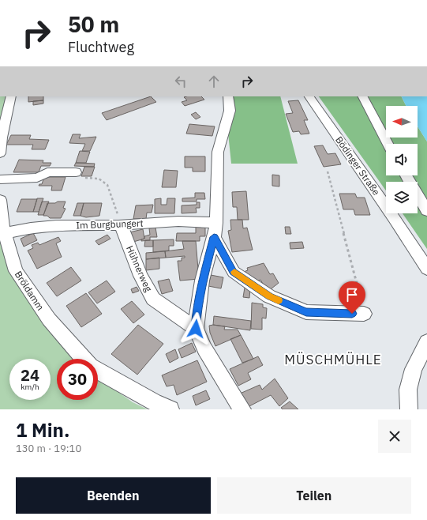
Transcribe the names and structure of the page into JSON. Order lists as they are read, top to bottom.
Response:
{
  "streets": {
    "street": [
      "Bödinger Straße",
      "Im Burgbungert",
      "Hühnerweg",
      "Bröldamm"
    ]
  },
  "crossings": [
    ["Im Burgbungert", "Hühnerweg"],
    ["Im Burgbungert", "Bröldamm"]
  ],
  "districts": ["MÜSCHMÜHLE"],
  "north": "left",
  "page": {
    "turn": ["50 m", "Fluchtweg"],
    "speed": "24 km/h",
    "limit": "30",
    "heading": ["1 Min.", "130 m · 19:10"],
    "buttons": ["Beenden", "Teilen"]
  }
}
